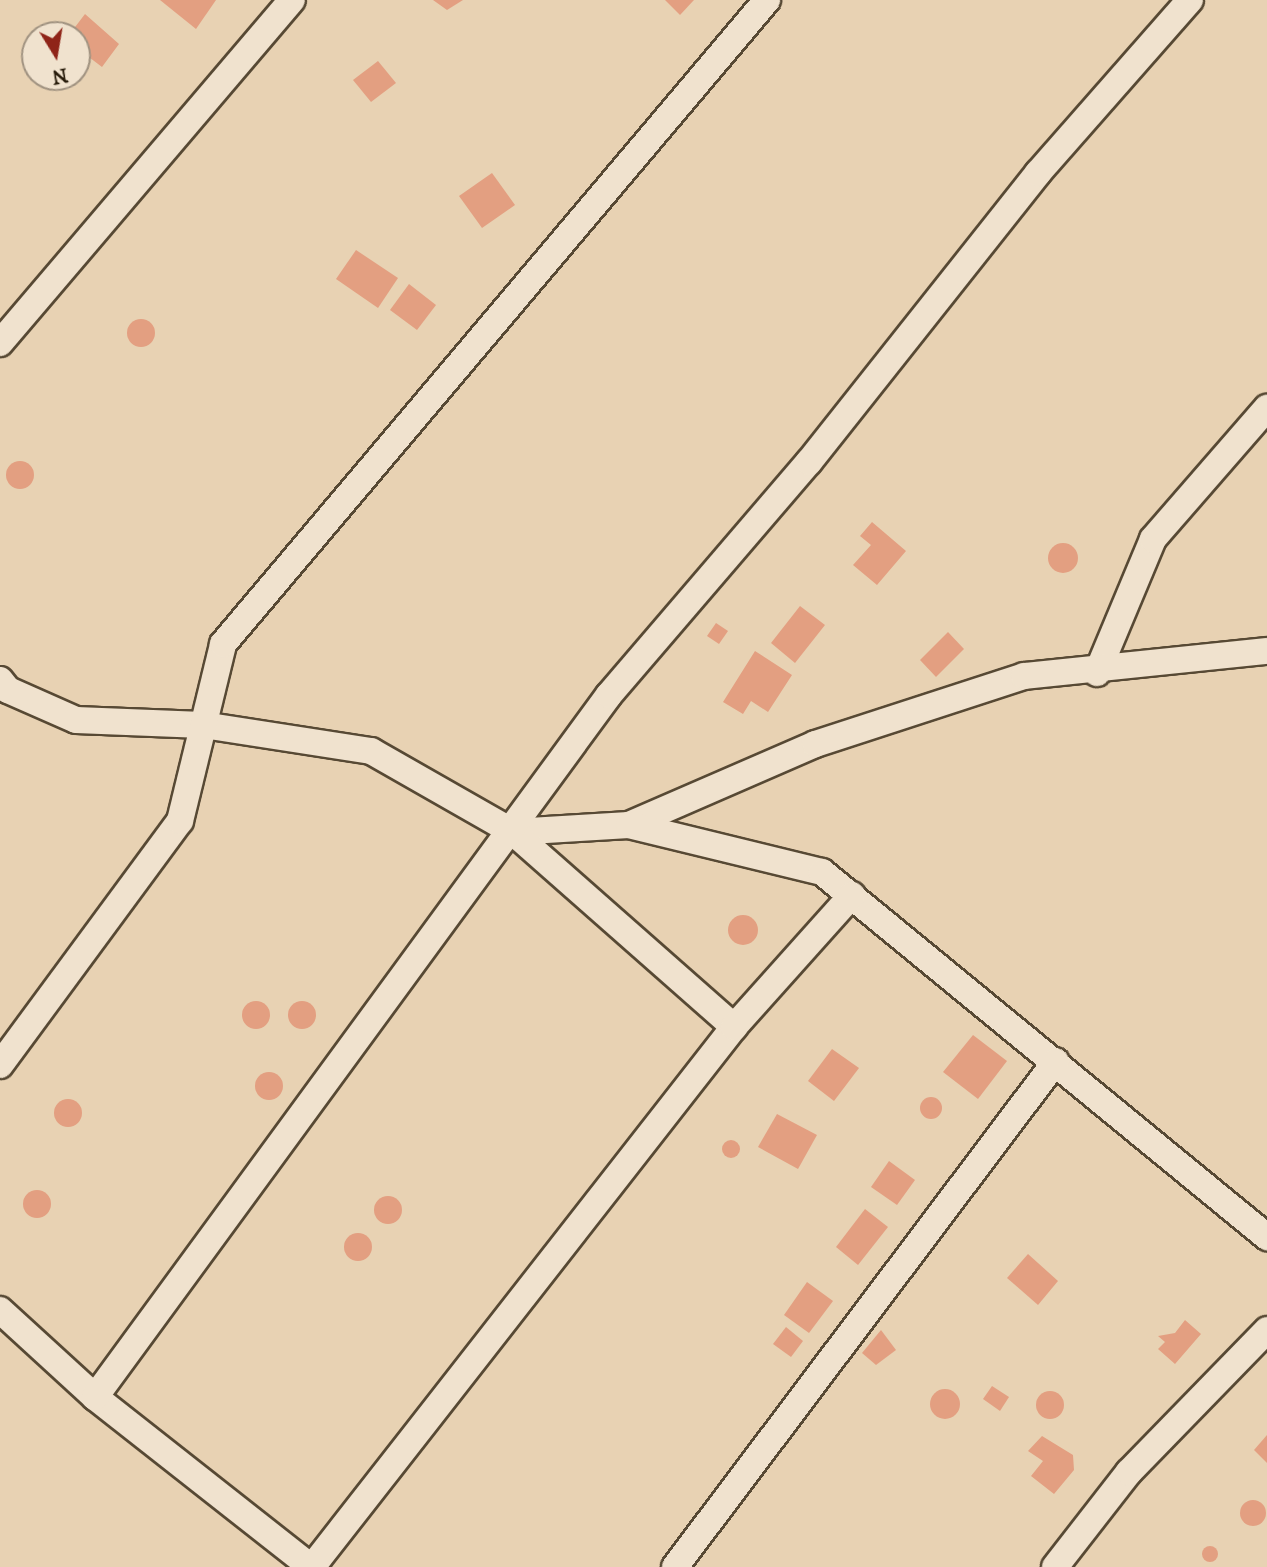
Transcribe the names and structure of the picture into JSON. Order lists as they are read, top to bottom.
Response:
{
  "north": "bottom"
}
